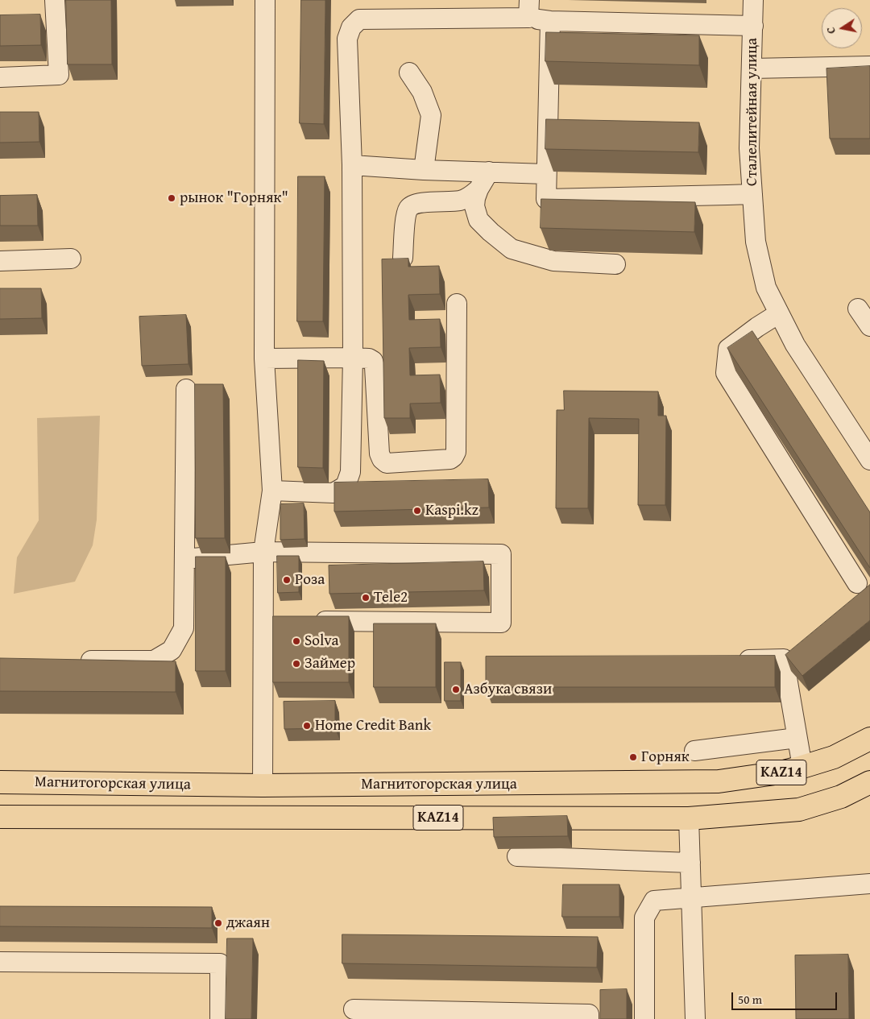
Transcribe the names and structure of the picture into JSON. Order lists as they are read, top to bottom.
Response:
{
  "streets": {
    "main road": ["KAZ14", "Магнитогорская улица"],
    "street": ["Сталелитейная улица"]
  },
  "places": [
    "рынок \"Горняк\"",
    "Kaspi.kz",
    "Роза",
    "Tele2",
    "Solva",
    "Займер",
    "Азбука связи",
    "Home Credit Bank",
    "Горняк",
    "джаян"
  ],
  "scale_bar": "50 m",
  "north": "left"
}
